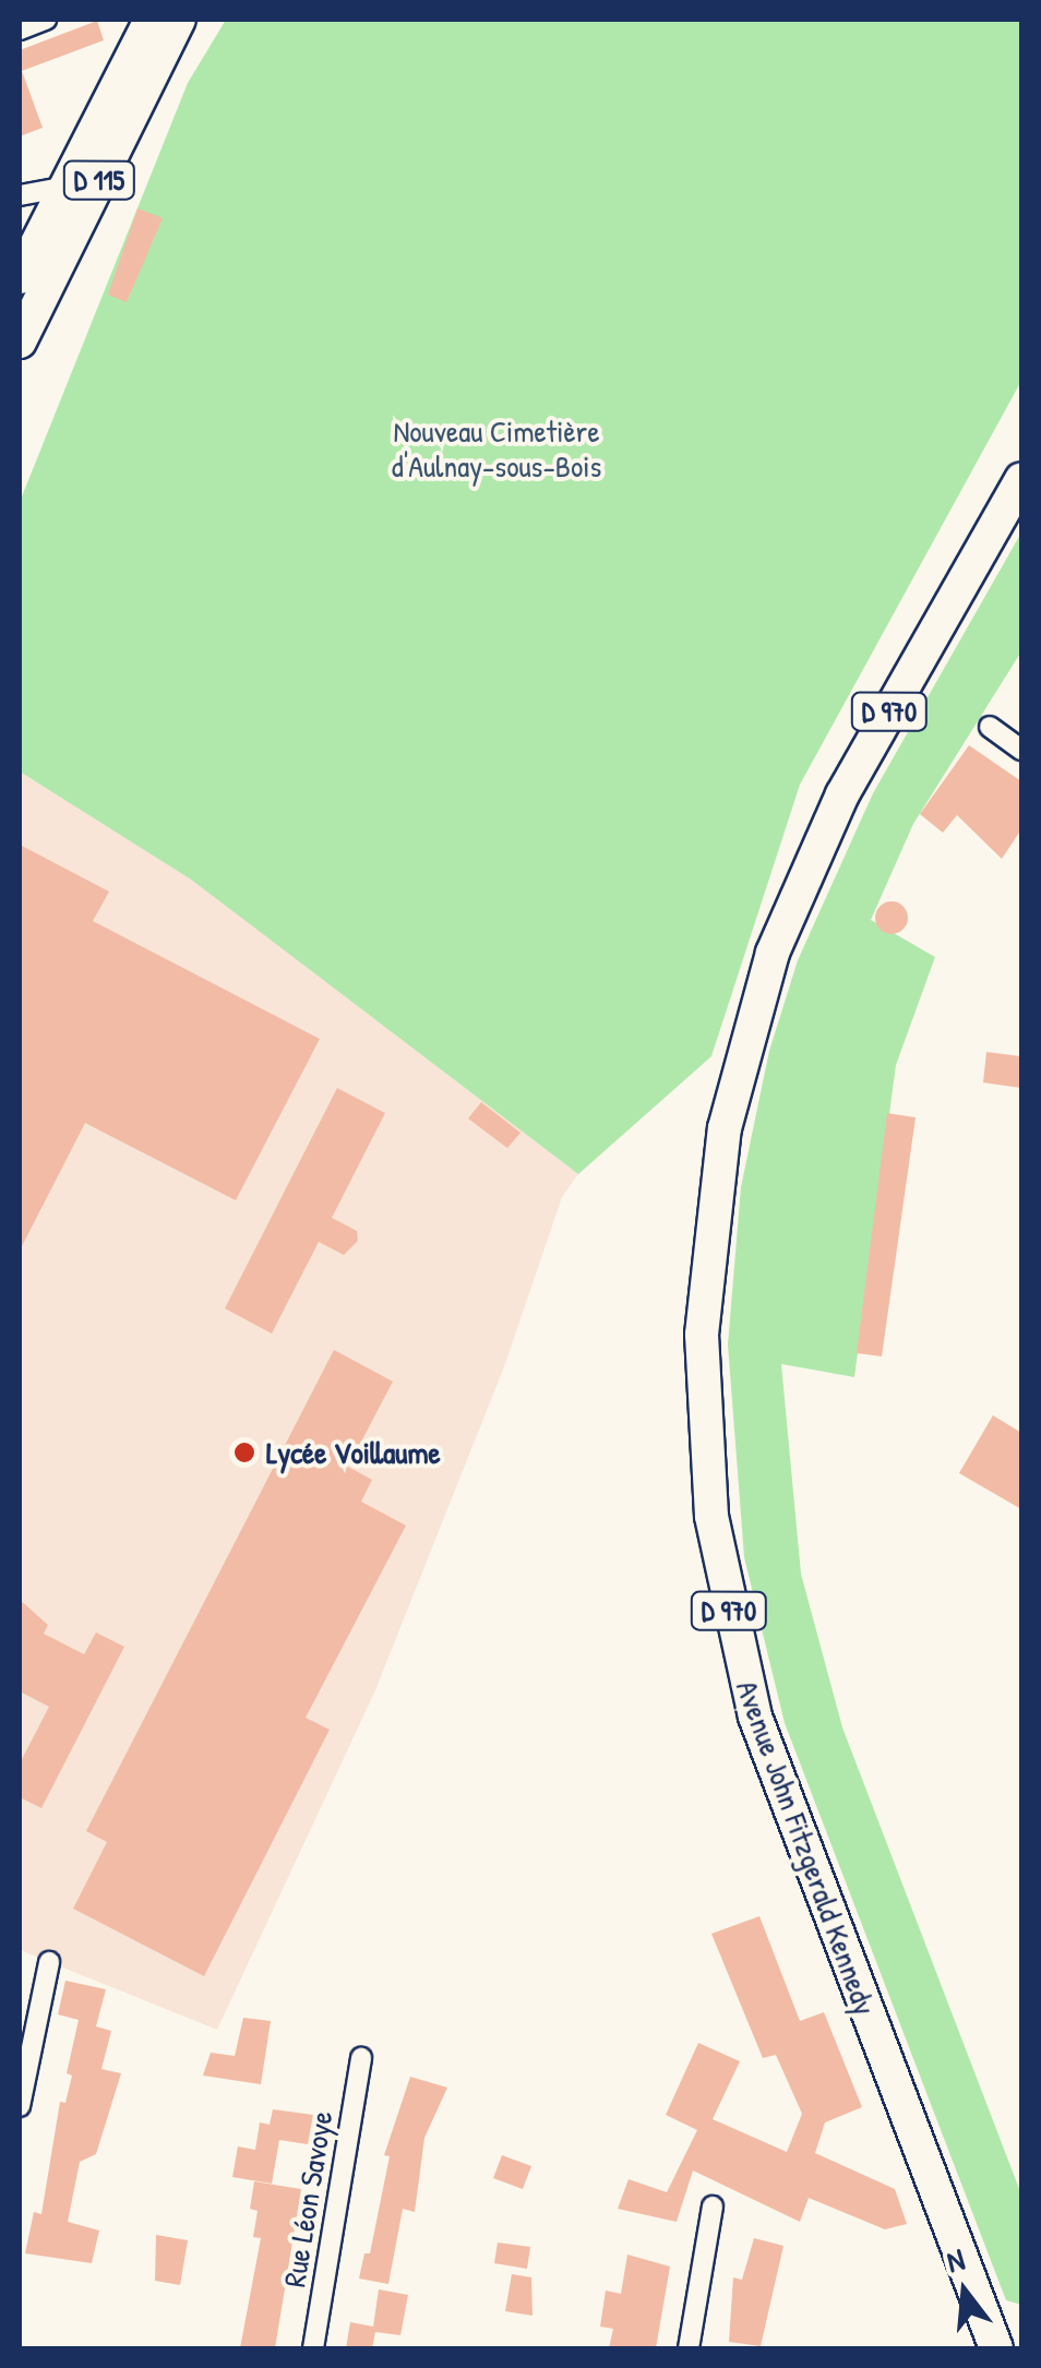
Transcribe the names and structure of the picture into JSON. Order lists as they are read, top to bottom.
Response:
{
  "streets": {
    "main road": ["D 115", "D 970", "Avenue John Fitzgerald Kennedy"],
    "street": ["Rue Léon Savoye"]
  },
  "parks": ["Nouveau Cimetière d'Aulnay-sous-Bois"],
  "places": ["Lycée Voillaume"],
  "north": "top"
}
